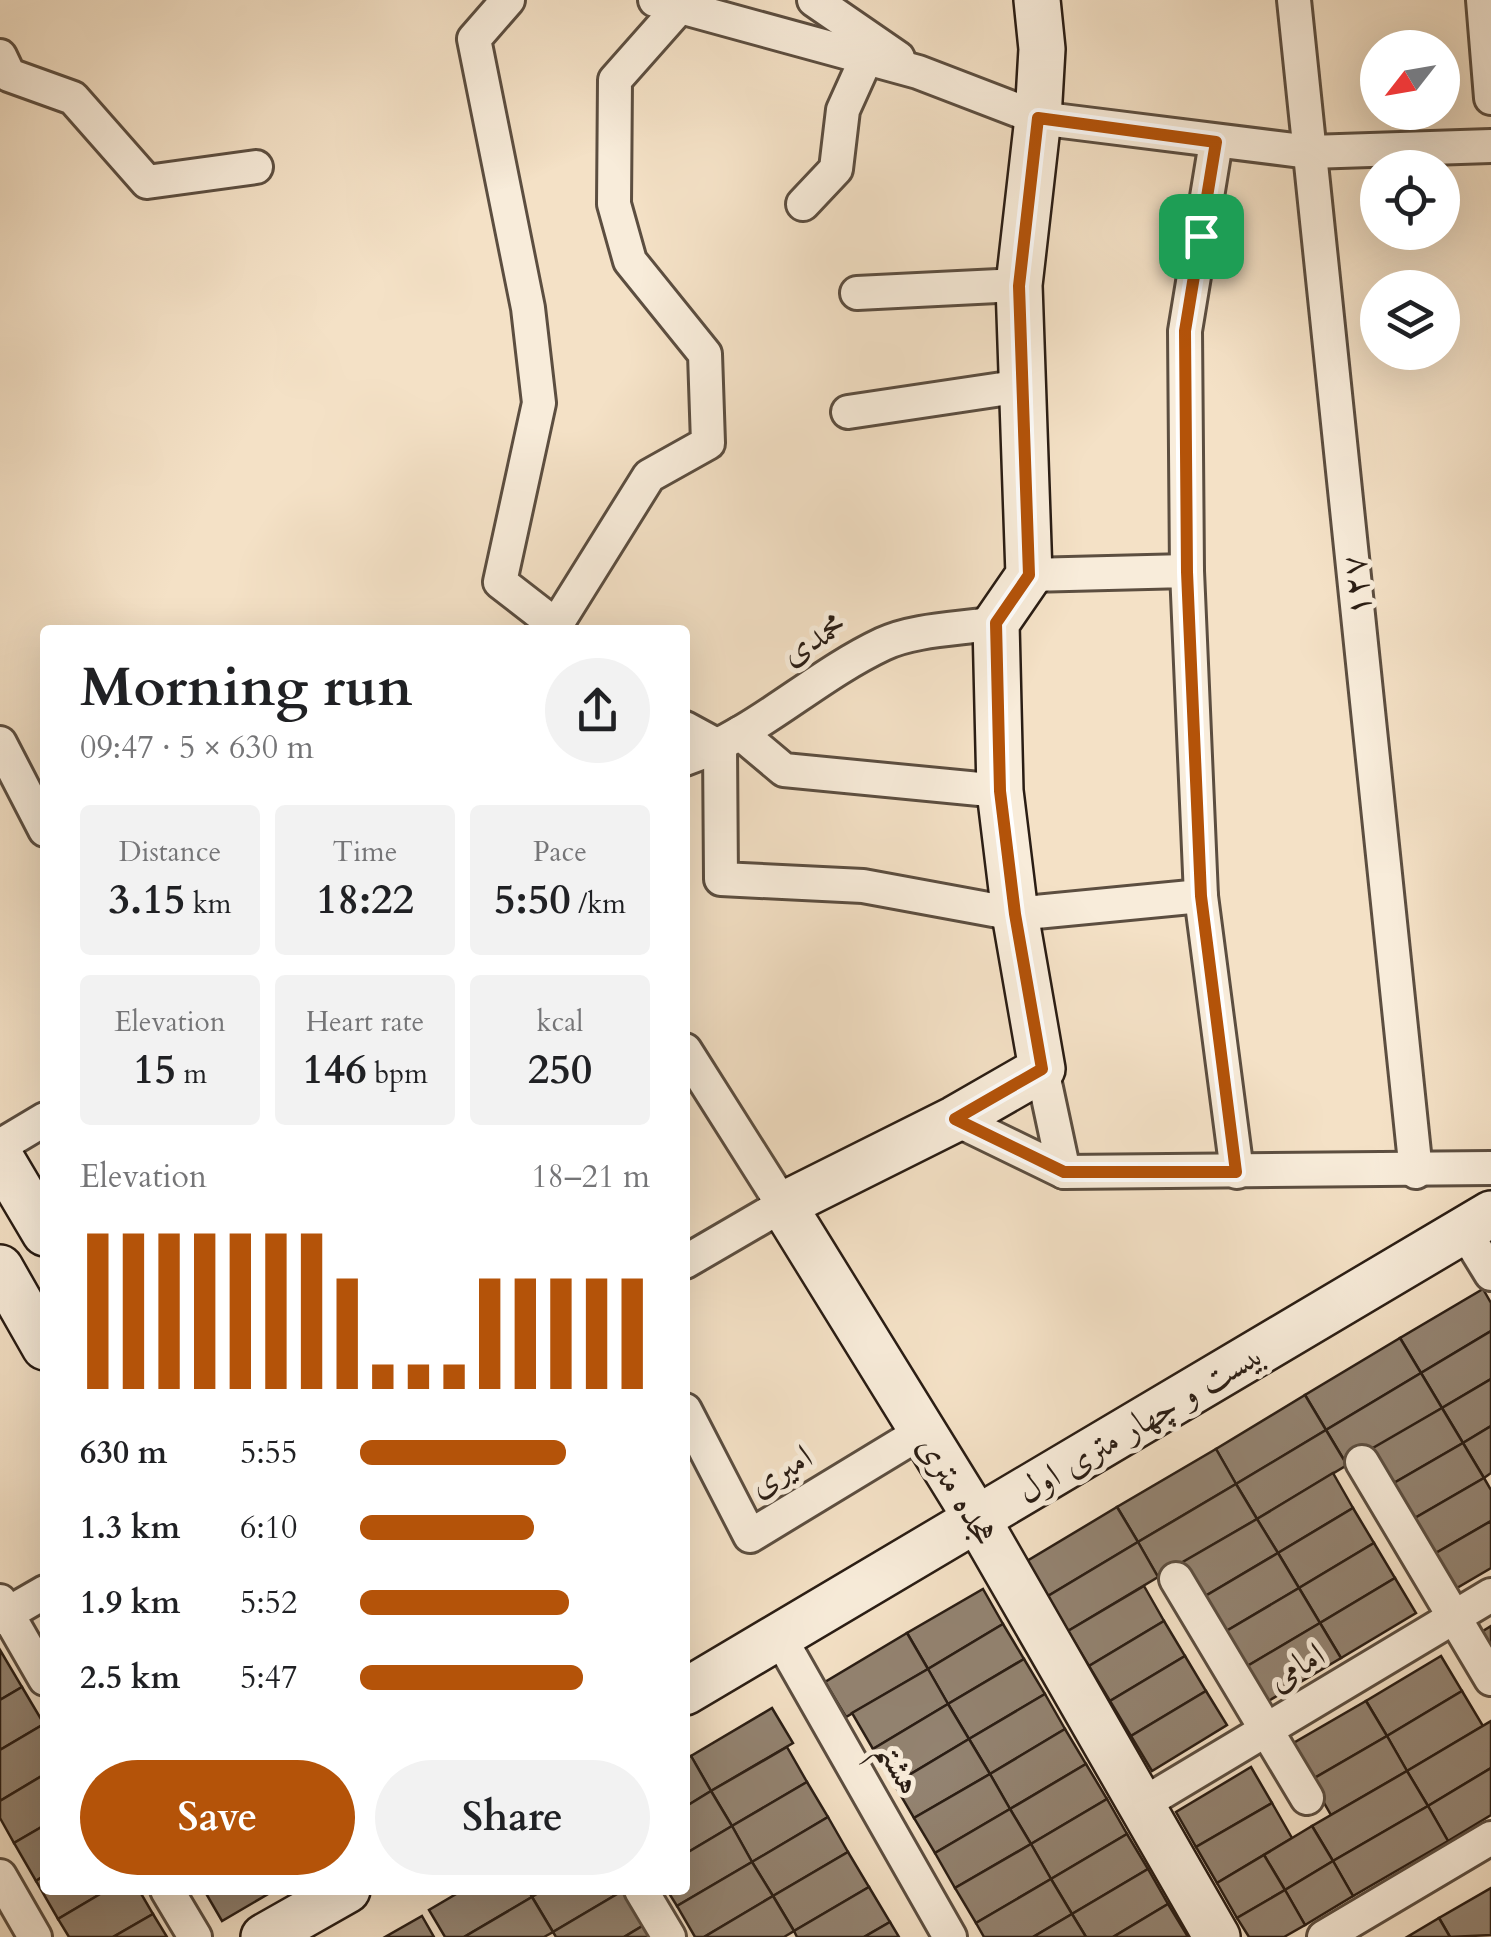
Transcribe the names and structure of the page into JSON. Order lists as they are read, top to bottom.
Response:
{
  "streets": {
    "street": [
      "۱۲۷",
      "محمدی",
      "بیست و چهار متری اول",
      "امیری",
      "هجده متری",
      "امامی",
      "هشتم"
    ]
  },
  "crossings": [
    ["بیست و چهار متری اول", "هجده متری"],
    ["بیست و چهار متری اول", "هشتم"],
    ["امیری", "هجده متری"],
    ["هجده متری", "امامی"]
  ],
  "north": "bottom left",
  "page": {
    "heading": ["Morning run", "09:47 · 5 × 630 m"],
    "stats": [
      ["Distance", "3.15 km"],
      ["Time", "18:22"],
      ["Pace", "5:50 /km"],
      ["Elevation", "15 m"],
      ["Heart rate", "146 bpm"],
      ["kcal", "250"]
    ],
    "chart": ["Elevation", "18–21 m"],
    "list": [
      {
        "name": "630 m",
        "note": "5:55"
      },
      {
        "name": "1.3 km",
        "note": "6:10"
      },
      {
        "name": "1.9 km",
        "note": "5:52"
      },
      {
        "name": "2.5 km",
        "note": "5:47"
      }
    ],
    "buttons": ["Save", "Share"]
  }
}
